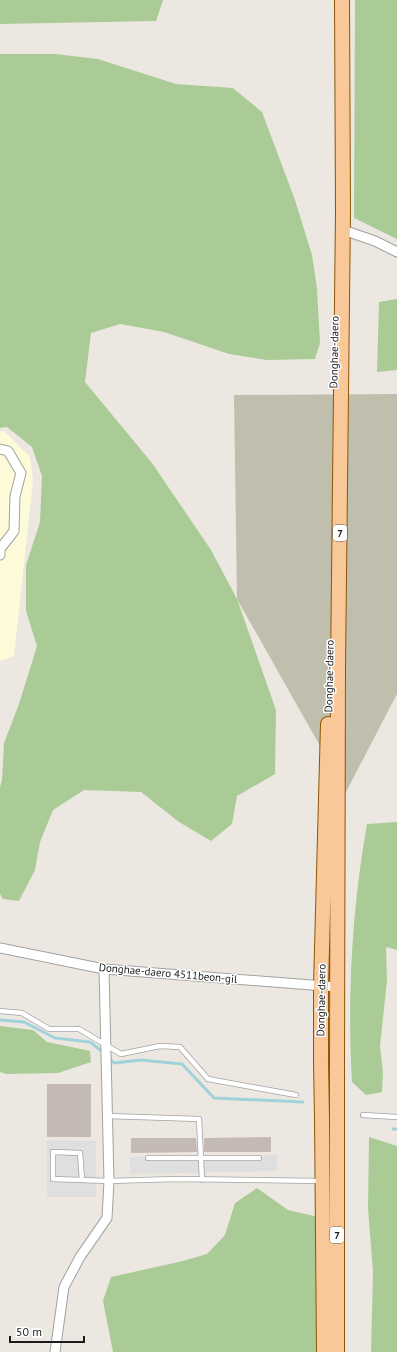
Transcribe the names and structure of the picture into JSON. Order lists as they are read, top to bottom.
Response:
{
  "streets": {
    "main road": ["Donghae-daero", "7"],
    "street": ["Donghae-daero 4511beon-gil"]
  },
  "crossings": [
    ["Donghae-daero", "Donghae-daero 4511beon-gil"]
  ],
  "scale_bar": "50 m"
}
